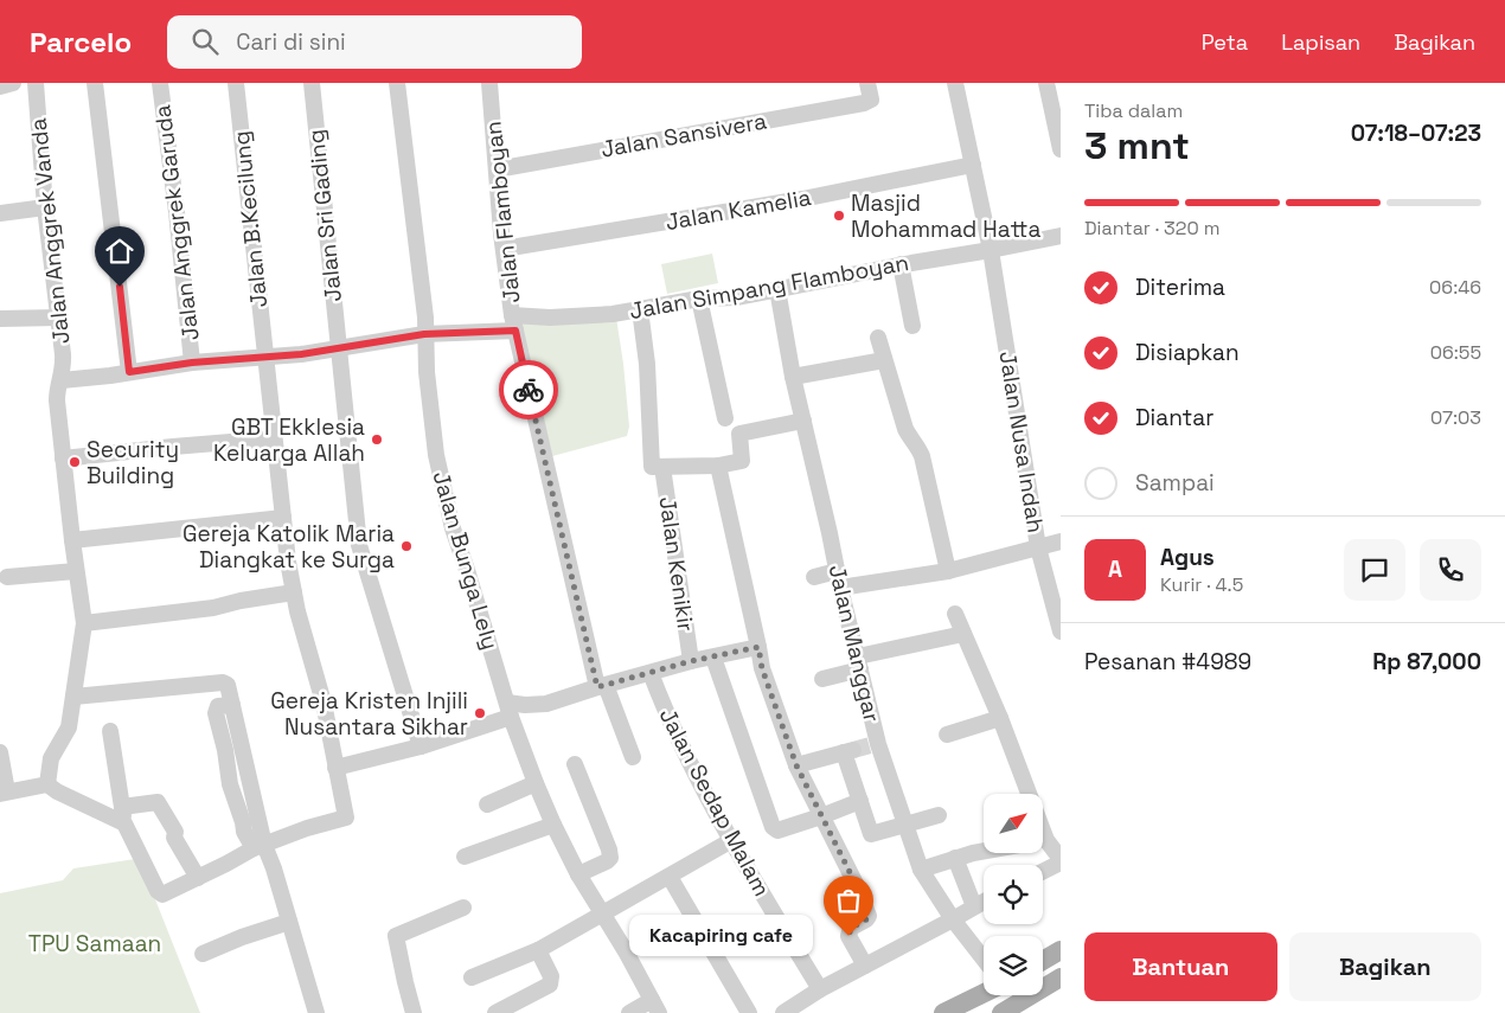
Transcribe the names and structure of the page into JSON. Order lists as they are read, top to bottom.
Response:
{
  "streets": {
    "street": [
      "Jalan Sansivera",
      "Jalan Kamelia",
      "Jalan Flamboyan",
      "Jalan Sri Gading",
      "Jalan B.Kecilung",
      "Jalan Anggrek Garuda",
      "Jalan Anggrek Vanda",
      "Jalan Simpang Flamboyan",
      "Jalan Nusa Indah",
      "Jalan Bunga Lely",
      "Jalan Kenikir",
      "Jalan Manggar",
      "Jalan Sedap Malam"
    ]
  },
  "crossings": [
    ["Jalan Sansivera", "Jalan Flamboyan"],
    ["Jalan Kamelia", "Jalan Flamboyan"],
    ["Jalan Kamelia", "Jalan Nusa Indah"],
    ["Jalan Flamboyan", "Jalan Simpang Flamboyan"],
    ["Jalan Sri Gading", "Jalan Simpang Flamboyan"],
    ["Jalan B.Kecilung", "Jalan Simpang Flamboyan"],
    ["Jalan Anggrek Garuda", "Jalan Simpang Flamboyan"],
    ["Jalan Anggrek Vanda", "Jalan Simpang Flamboyan"],
    ["Jalan Simpang Flamboyan", "Jalan Nusa Indah"],
    ["Jalan Simpang Flamboyan", "Jalan Bunga Lely"],
    ["Jalan Simpang Flamboyan", "Jalan Manggar"]
  ],
  "parks": ["TPU Samaan"],
  "places": [
    "Masjid Mohammad Hatta",
    "GBT Ekklesia Keluarga Allah",
    "Security Building",
    "Gereja Katolik Maria Diangkat ke Surga",
    "Gereja Kristen Injili Nusantara Sikhar",
    "Kacapiring cafe"
  ],
  "north": "top right",
  "page": {
    "header": "Parcelo",
    "search": "Cari di sini",
    "nav": ["Peta", "Lapisan", "Bagikan"],
    "heading": ["3 mnt", "Tiba dalam", "07:18–07:23"],
    "panel": [
      "Agus",
      "Kurir · 4.5",
      "Pesanan #4989",
      "Rp 87,000"
    ],
    "bar": "Diantar · 320 m",
    "list": [
      ["Diterima", "06:46"],
      ["Disiapkan", "06:55"],
      ["Diantar", "07:03"],
      "Sampai"
    ],
    "round": "A",
    "bubble": "Kacapiring cafe",
    "buttons": ["Bantuan", "Bagikan"]
  }
}
